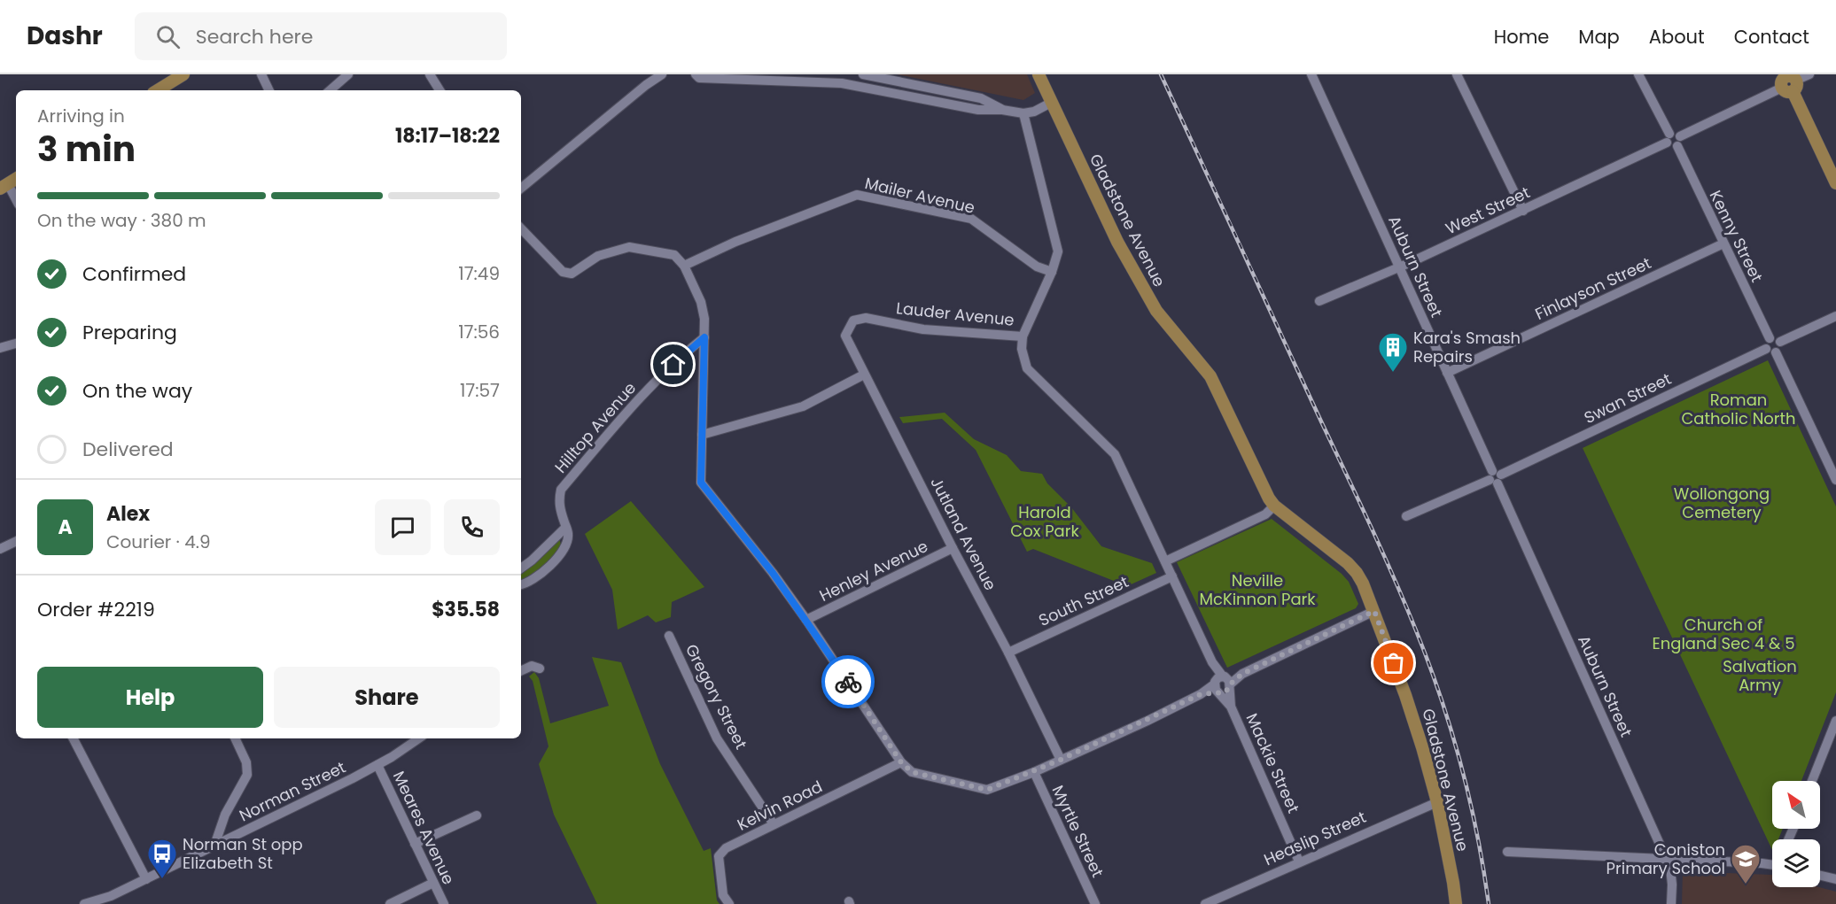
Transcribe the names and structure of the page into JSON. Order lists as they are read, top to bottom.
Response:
{
  "streets": {
    "main road": ["Gladstone Avenue"],
    "street": [
      "Mailer Avenue",
      "West Street",
      "Kenny Street",
      "Auburn Street",
      "Finlayson Street",
      "Lauder Avenue",
      "Swan Street",
      "Hilltop Avenue",
      "Jutland Avenue",
      "Henley Avenue",
      "South Street",
      "Gregory Street",
      "Mackie Street",
      "Norman Street",
      "Kelvin Road",
      "Meares Avenue",
      "Myrtle Street",
      "Heaslip Street"
    ]
  },
  "crossings": [
    ["West Street", "Auburn Street"],
    ["Gladstone Avenue", "Heaslip Street"],
    ["Kenny Street", "Finlayson Street"],
    ["Kenny Street", "Swan Street"],
    ["Auburn Street", "Finlayson Street"],
    ["Auburn Street", "Swan Street"],
    ["Lauder Avenue", "Jutland Avenue"],
    ["Jutland Avenue", "Henley Avenue"],
    ["Jutland Avenue", "South Street"],
    ["Gregory Street", "Kelvin Road"],
    ["Mackie Street", "Heaslip Street"],
    ["Norman Street", "Meares Avenue"]
  ],
  "parks": [
    "Roman Catholic North",
    "Wollongong Cemetery",
    "Harold Cox Park",
    "Neville McKinnon Park",
    "Church of England Sec 4 & 5",
    "Salvation Army"
  ],
  "places": {
    "building": ["Kara's Smash Repairs"],
    "bus stop": ["Norman St opp Elizabeth St"],
    "school or university": ["Coniston Primary School"]
  },
  "north": "top left",
  "page": {
    "header": "Dashr",
    "search": "Search here",
    "nav": [
      "Home",
      "Map",
      "About",
      "Contact"
    ],
    "heading": ["3 min", "Arriving in", "18:17–18:22"],
    "panel": [
      "Alex",
      "Courier · 4.9",
      "Order #2219",
      "$35.58"
    ],
    "bar": "On the way · 380 m",
    "list": [
      ["Confirmed", "17:49"],
      ["Preparing", "17:56"],
      ["On the way", "17:57"],
      "Delivered"
    ],
    "round": "A",
    "buttons": ["Help", "Share"]
  }
}
